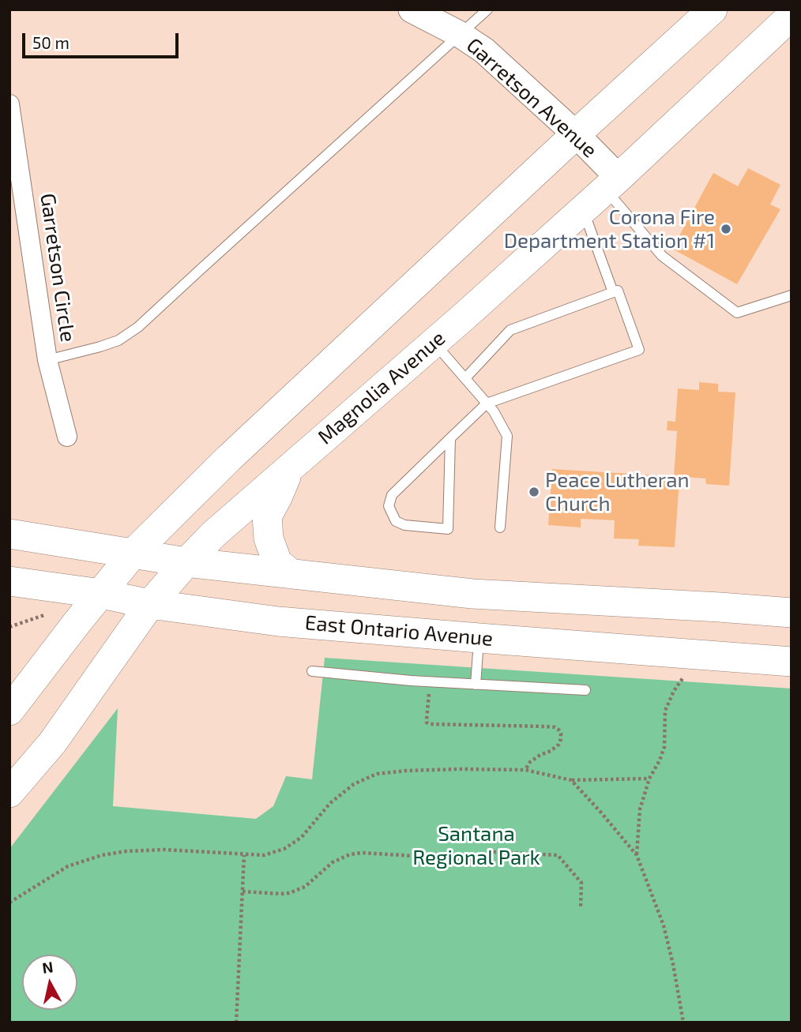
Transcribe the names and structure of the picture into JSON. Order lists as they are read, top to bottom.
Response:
{
  "streets": {
    "main road": ["Magnolia Avenue", "East Ontario Avenue"],
    "street": ["Garretson Avenue", "Garretson Circle"]
  },
  "crossings": [
    ["Garretson Avenue", "Magnolia Avenue"],
    ["Magnolia Avenue", "East Ontario Avenue"]
  ],
  "parks": ["Santana Regional Park"],
  "places": ["Corona Fire Department Station #1", "Peace Lutheran Church"],
  "scale_bar": "50 m",
  "north": "top"
}
